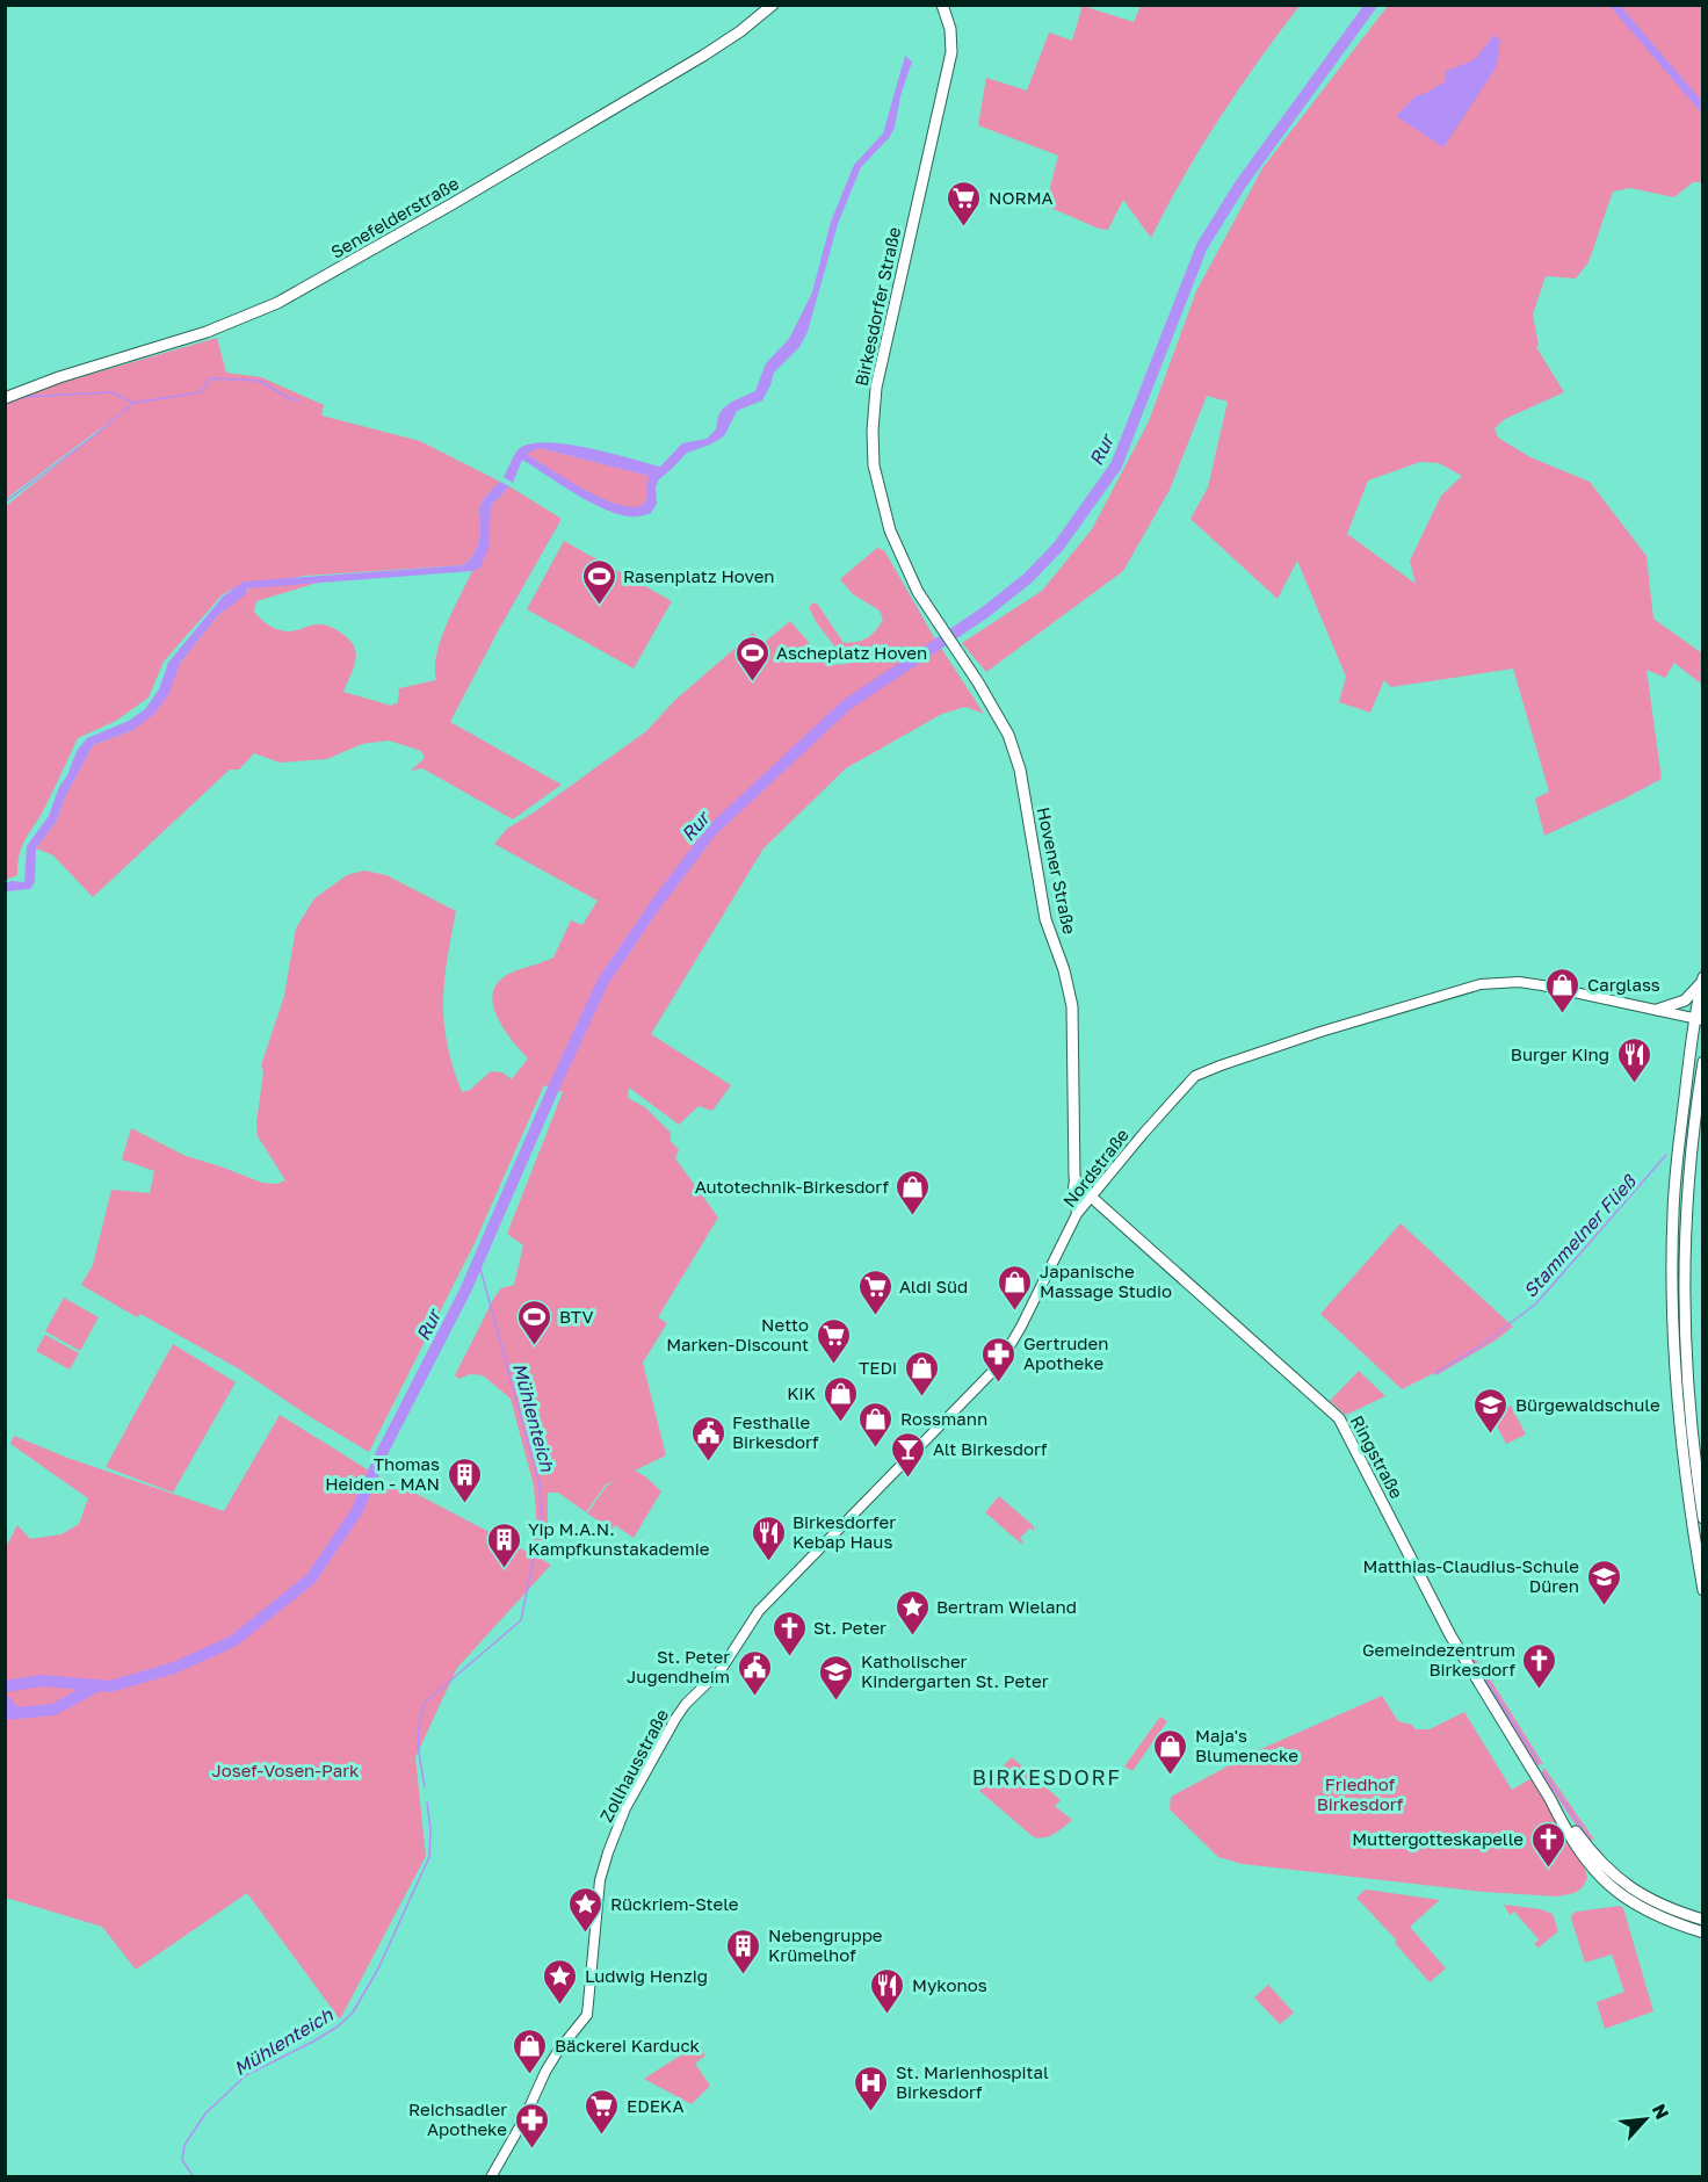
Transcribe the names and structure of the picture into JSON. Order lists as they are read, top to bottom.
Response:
{
  "streets": {
    "main road": [
      "Senefelderstraße",
      "Birkesdorfer Straße",
      "Hovener Straße",
      "Ringstraße"
    ],
    "street": ["Nordstraße", "Zollhausstraße"]
  },
  "crossings": [
    ["Birkesdorfer Straße", "Hovener Straße"],
    ["Nordstraße", "Ringstraße"],
    ["Nordstraße", "Zollhausstraße"]
  ],
  "districts": ["BIRKESDORF"],
  "water": ["Rur", "Stammelner Fließ", "Mühlenteich"],
  "parks": ["Josef-Vosen-Park", "Friedhof Birkesdorf"],
  "places": {
    "supermarket": [
      "NORMA",
      "Aldi Süd",
      "Netto Marken-Discount",
      "EDEKA"
    ],
    "sports": ["Rasenplatz Hoven", "Ascheplatz Hoven", "BTV"],
    "shop": [
      "Carglass",
      "Autotechnik-Birkesdorf",
      "Japanische Massage Studio",
      "TEDi",
      "KiK",
      "Rossmann",
      "Maja's Blumenecke",
      "Bäckerei Karduck"
    ],
    "restaurant": ["Burger King", "Birkesdorfer Kebap Haus", "Mykonos"],
    "pharmacy": ["Gertruden Apotheke", "Reichsadler Apotheke"],
    "school or university": ["Bürgewaldschule", "Matthias-Claudius-Schule Düren", "Katholischer Kindergarten St. Peter"],
    "public building": ["Festhalle Birkesdorf", "St. Peter Jugendheim"],
    "bar": ["Alt Birkesdorf"],
    "building": ["Thomas Heiden - MAN", "Yip M.A.N. Kampfkunstakademie", "Nebengruppe Krümelhof"],
    "place": ["Bertram Wieland", "Rückriem-Stele", "Ludwig Henzig"],
    "church": ["St. Peter", "Gemeindezentrum Birkesdorf", "Muttergotteskapelle"],
    "hospital": ["St. Marienhospital Birkesdorf"]
  },
  "north": "top right"
}
